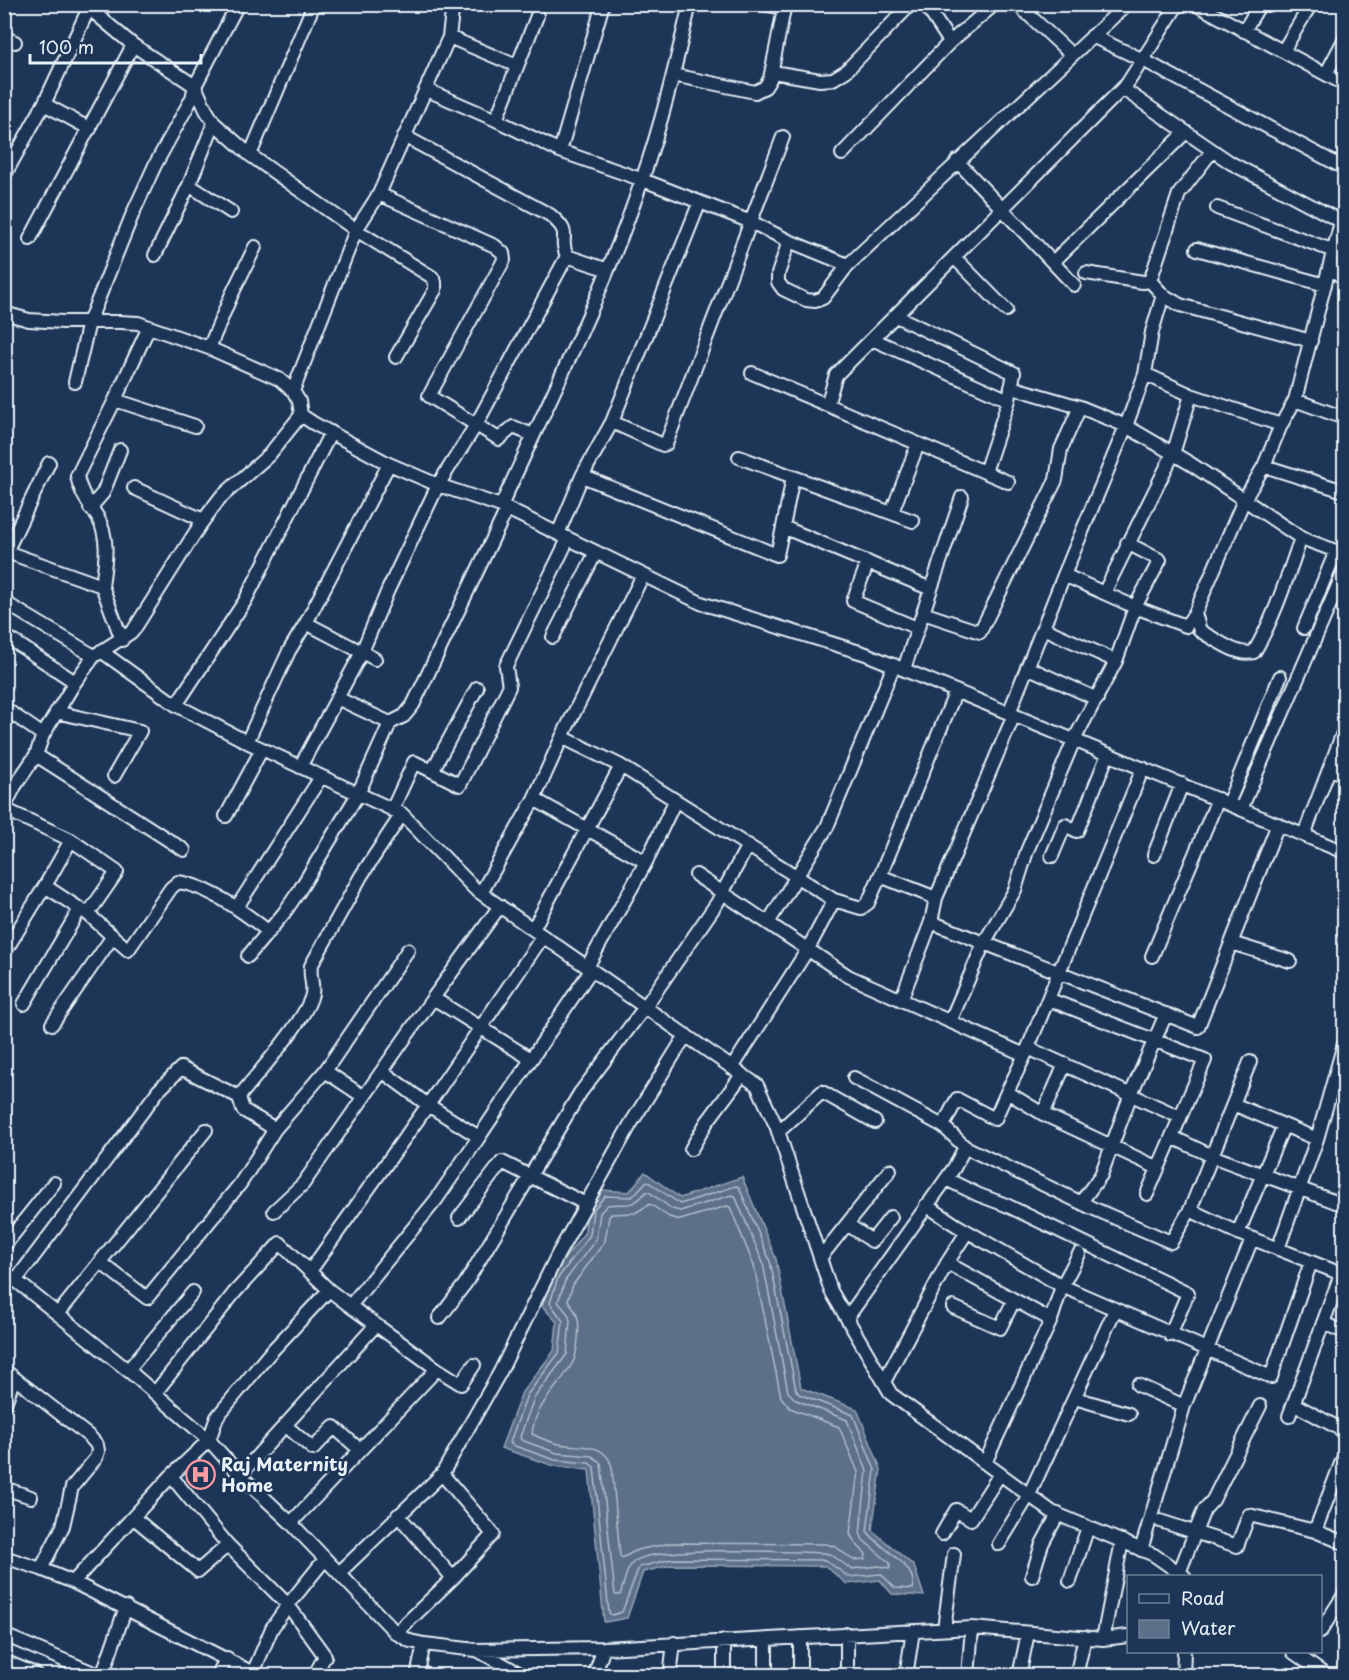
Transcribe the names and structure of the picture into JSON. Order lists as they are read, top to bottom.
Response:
{
  "places": {
    "hospital": ["Raj Maternity Home"]
  },
  "legend": ["Road", "Water"],
  "scale_bar": "100 m"
}
